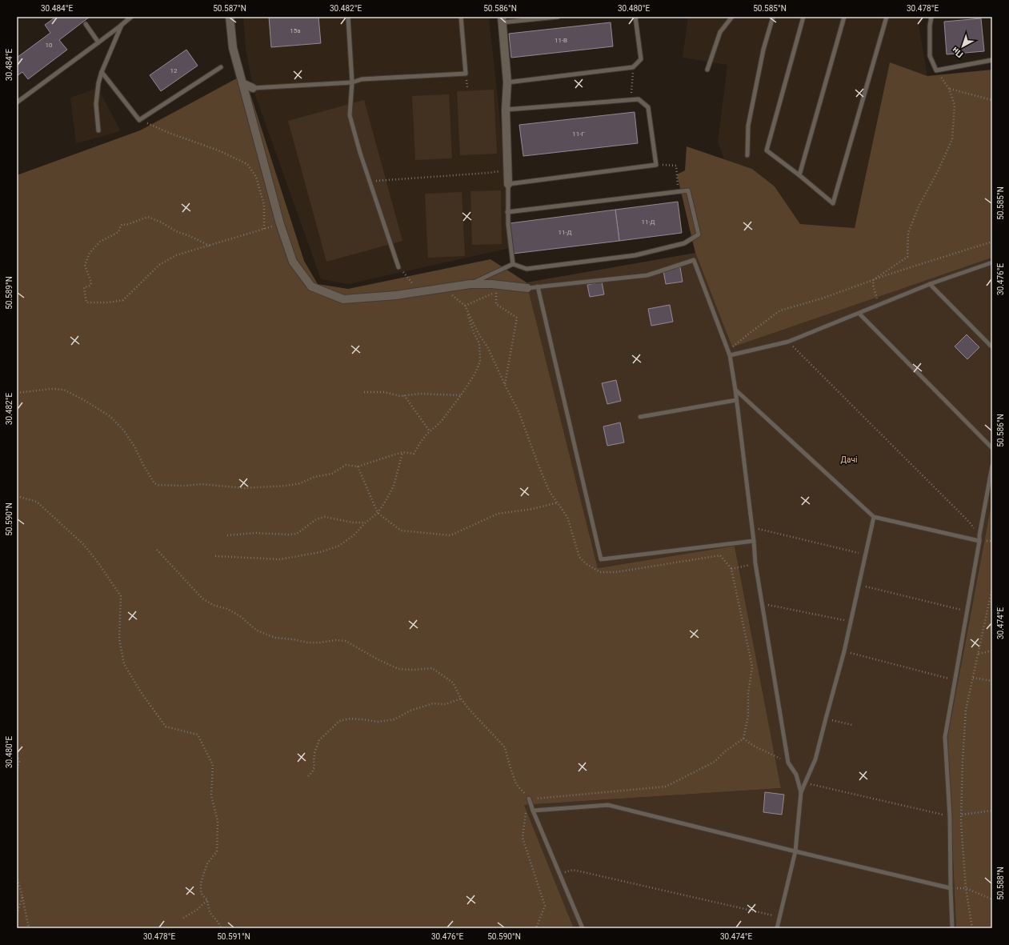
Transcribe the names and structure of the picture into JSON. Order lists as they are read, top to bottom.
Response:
{
  "parks": ["Дачі"],
  "house_numbers": [
    "15а",
    "11-В",
    "10",
    "12",
    "11-Г",
    "11-Д",
    "11-Д"
  ],
  "north": "bottom left",
  "coordinates": [
    "30.484°E",
    "50.587°N",
    "30.482°E",
    "50.586°N",
    "30.480°E",
    "50.585°N",
    "30.478°E",
    "30.476°E",
    "50.589°N",
    "50.590°N",
    "30.474°E",
    "50.588°N",
    "50.591°N"
  ]
}
